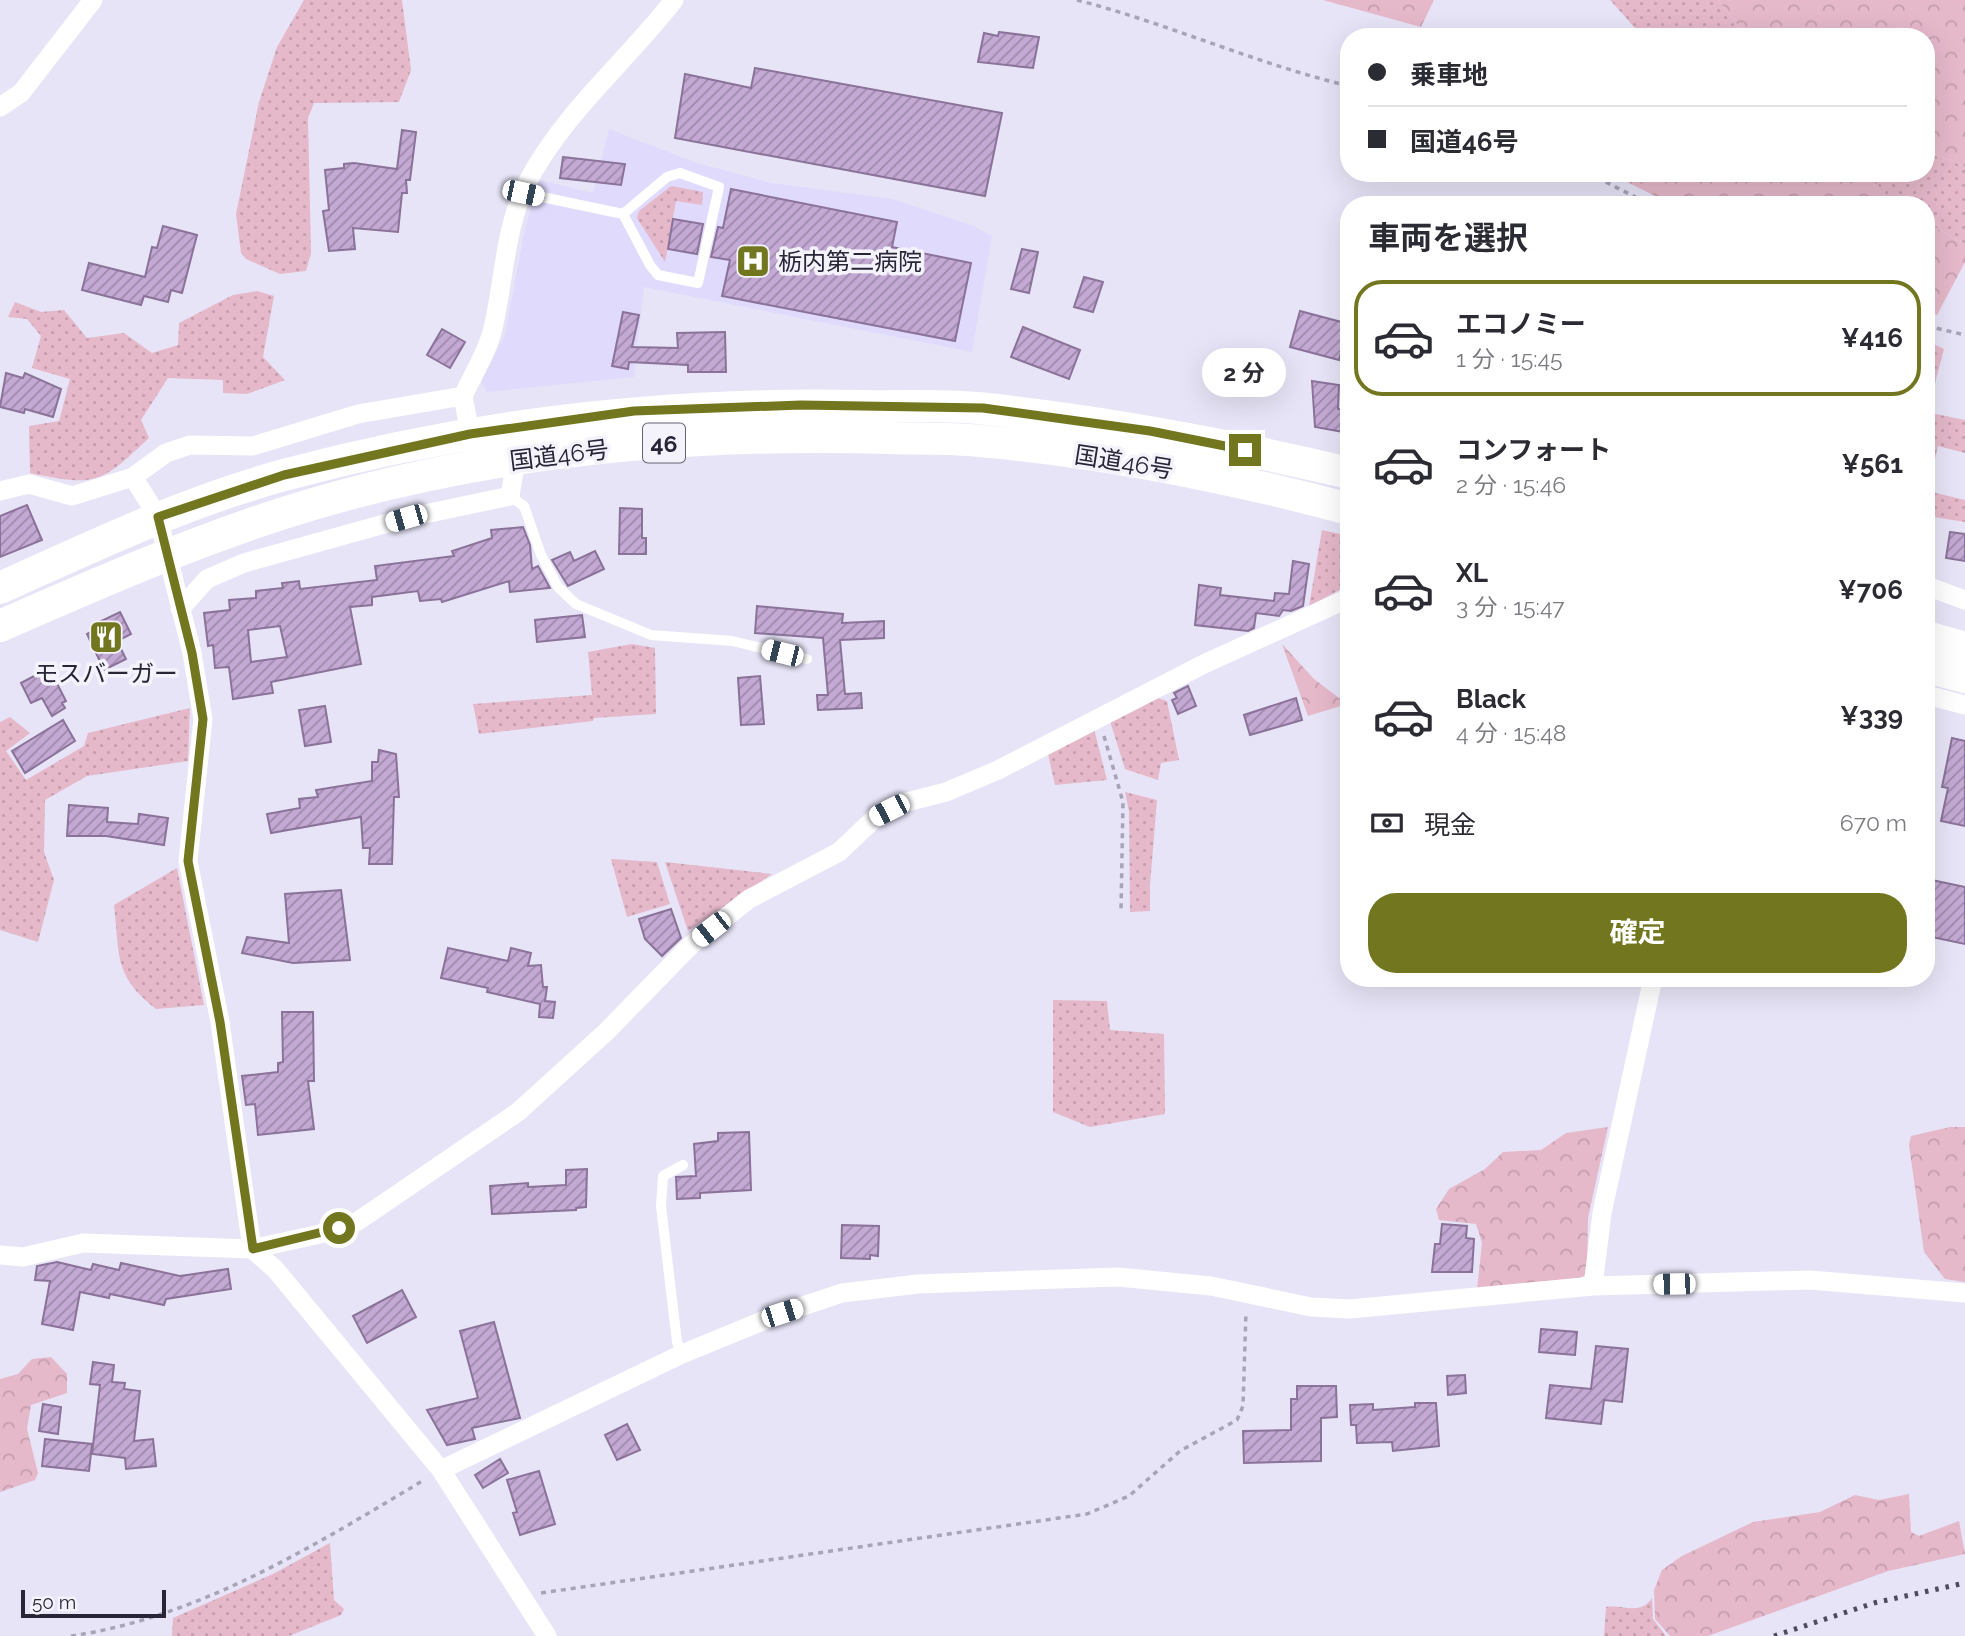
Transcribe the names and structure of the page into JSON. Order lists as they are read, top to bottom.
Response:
{
  "streets": {
    "highway": ["46", "国道46号"]
  },
  "places": {
    "hospital": ["栃内第二病院"],
    "restaurant": ["モスバーガー"]
  },
  "scale_bar": "50 m",
  "page": {
    "banner": ["乗車地", "国道46号"],
    "heading": "車両を選択",
    "list": [
      {
        "name": "エコノミー",
        "note": "1 分 · 15:45",
        "value": "¥416"
      },
      {
        "name": "コンフォート",
        "note": "2 分 · 15:46",
        "value": "¥561"
      },
      {
        "name": "XL",
        "note": "3 分 · 15:47",
        "value": "¥706"
      },
      {
        "name": "Black",
        "note": "4 分 · 15:48",
        "value": "¥339"
      }
    ],
    "bubble": "2 分",
    "pay": ["現金", "670 m"],
    "buttons": "確定",
    "scale": "50 m"
  }
}
